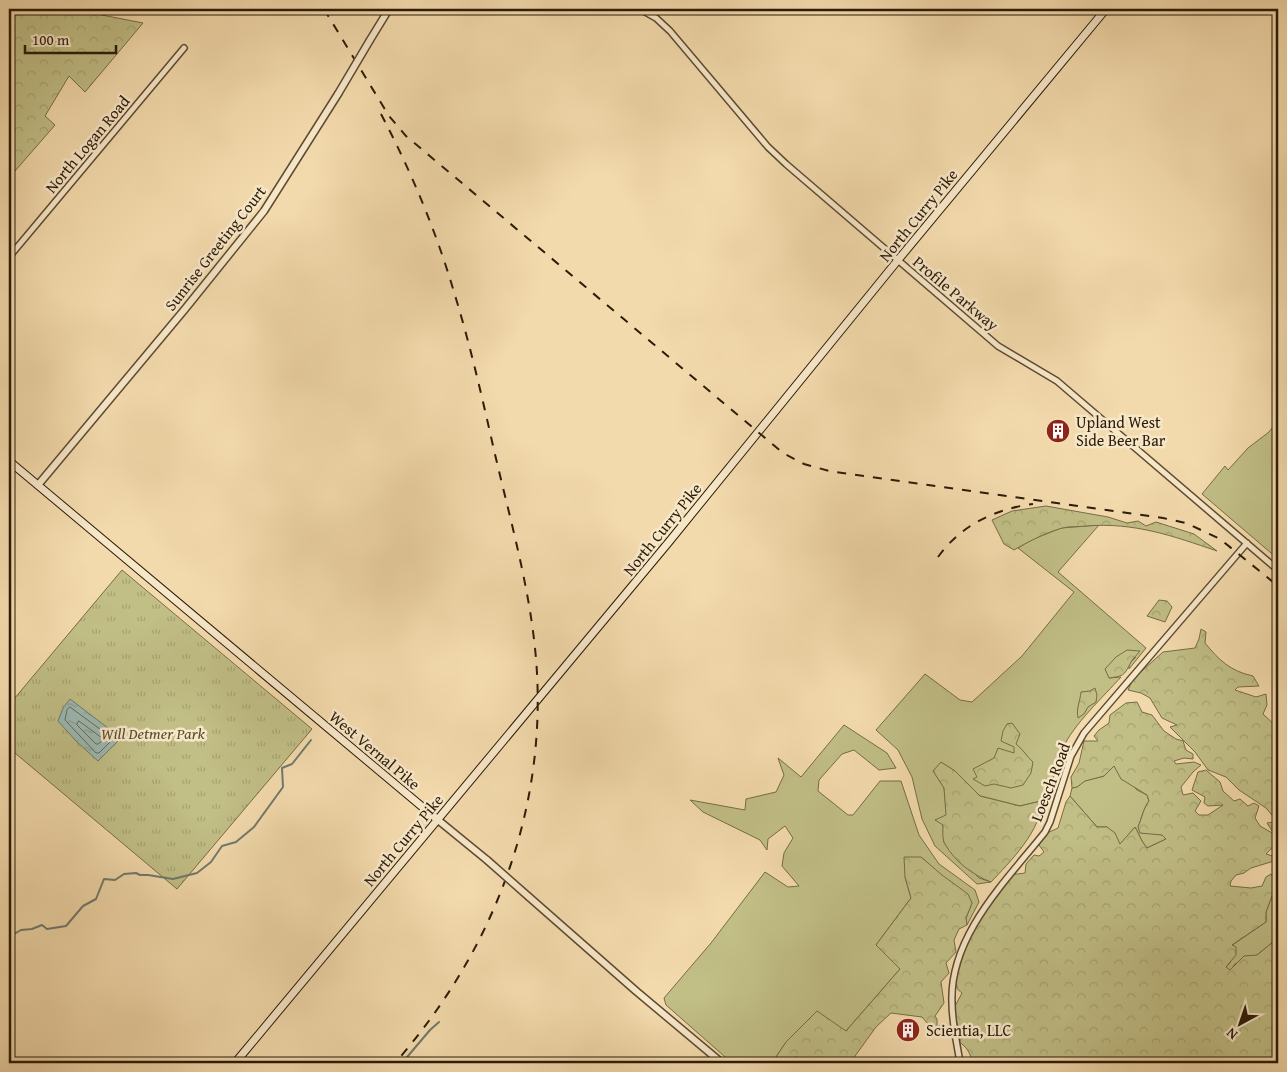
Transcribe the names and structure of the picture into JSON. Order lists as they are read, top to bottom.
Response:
{
  "streets": {
    "main road": ["North Curry Pike", "West Vernal Pike"],
    "street": [
      "North Logan Road",
      "Sunrise Greeting Court",
      "Profile Parkway",
      "Loesch Road"
    ]
  },
  "crossings": [
    ["North Curry Pike", "Profile Parkway"],
    ["North Curry Pike", "West Vernal Pike"],
    ["Sunrise Greeting Court", "West Vernal Pike"],
    ["Profile Parkway", "Loesch Road"]
  ],
  "parks": ["Will Detmer Park"],
  "places": {
    "building": ["Upland West Side Beer Bar", "Scientia, LLC"]
  },
  "scale_bar": "100 m",
  "north": "bottom left"
}
